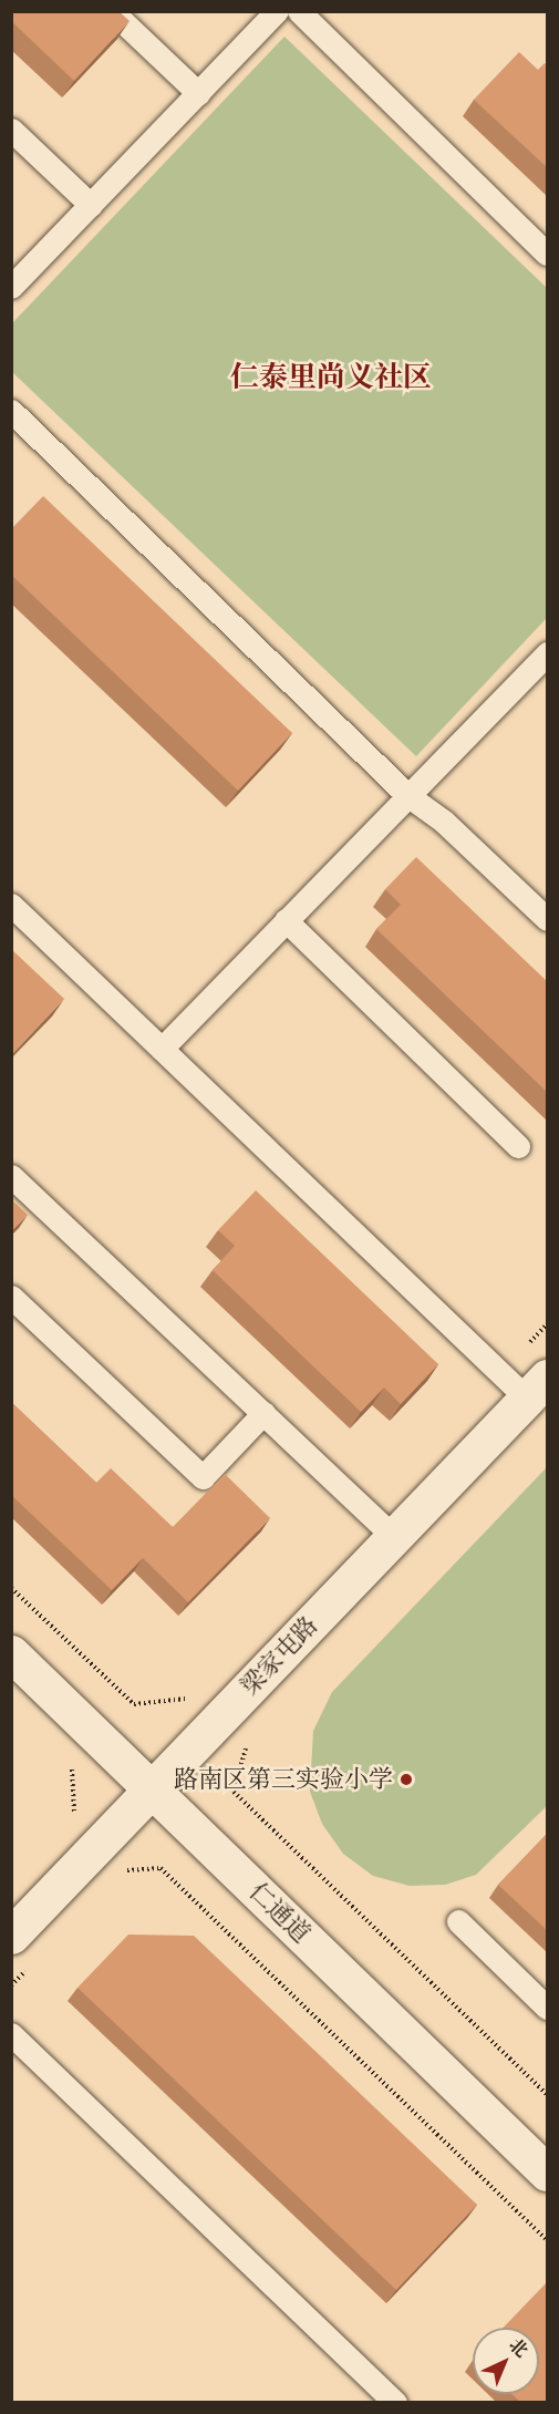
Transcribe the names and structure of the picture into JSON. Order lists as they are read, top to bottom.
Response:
{
  "streets": {
    "street": ["梁家屯路", "仁通道"]
  },
  "crossings": [
    ["梁家屯路", "仁通道"]
  ],
  "districts": ["仁泰里尚义社区"],
  "places": ["路南区第三实验小学"],
  "north": "top right"
}
